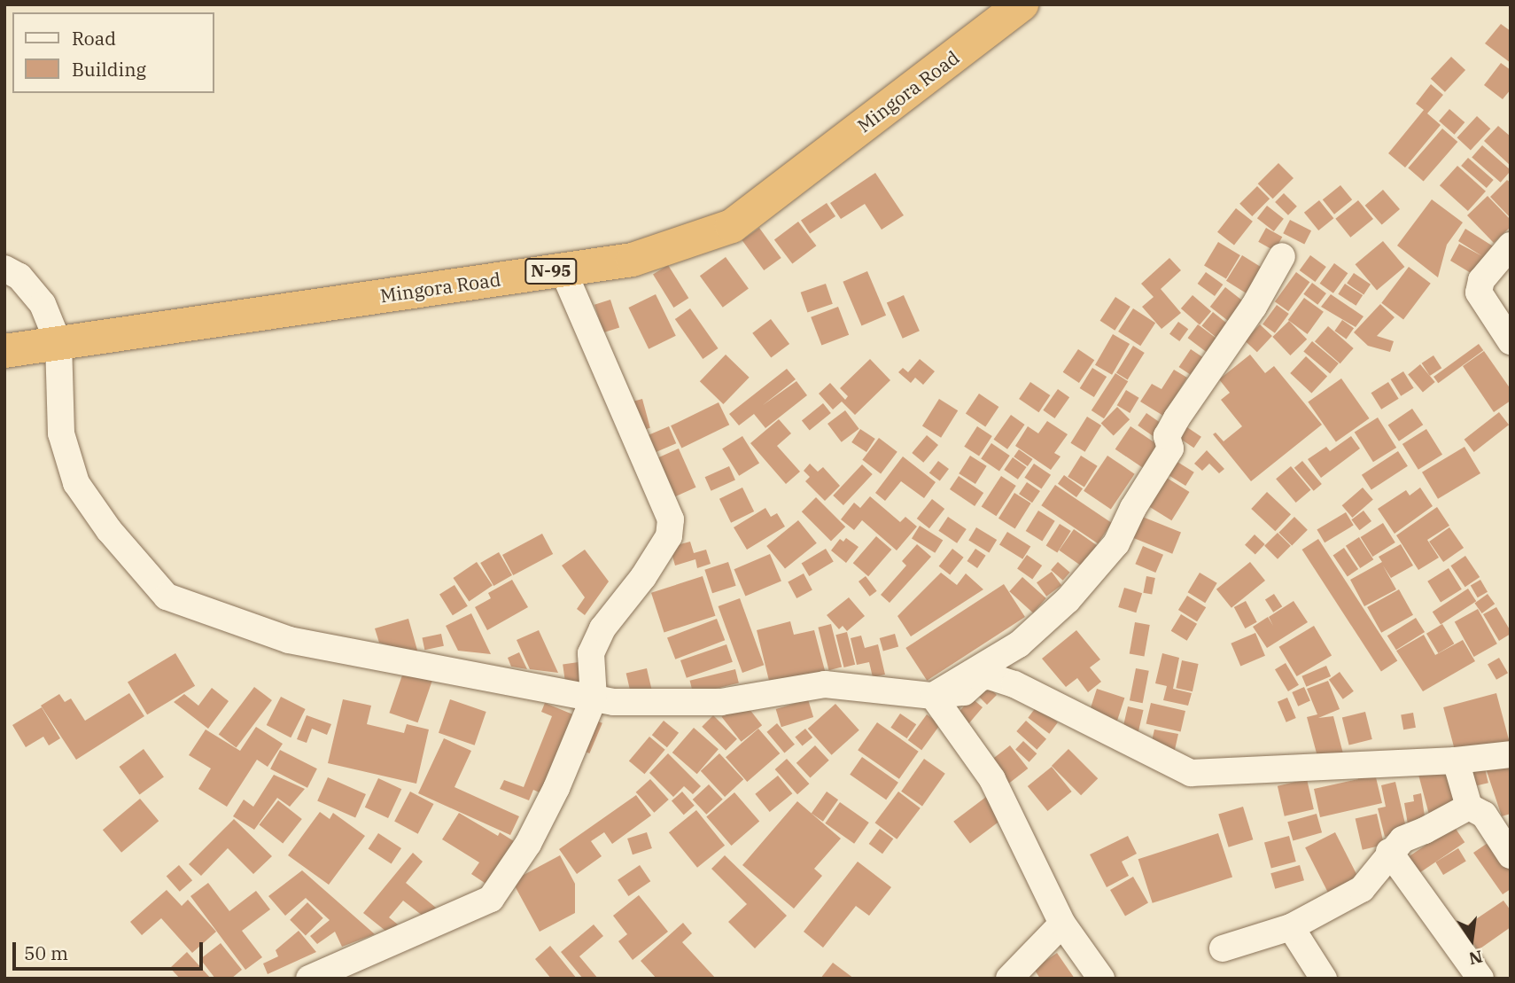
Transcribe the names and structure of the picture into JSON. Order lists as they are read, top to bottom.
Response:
{
  "streets": {
    "highway": ["Mingora Road", "N-95"]
  },
  "legend": ["Road", "Building"],
  "scale_bar": "50 m",
  "north": "bottom"
}
